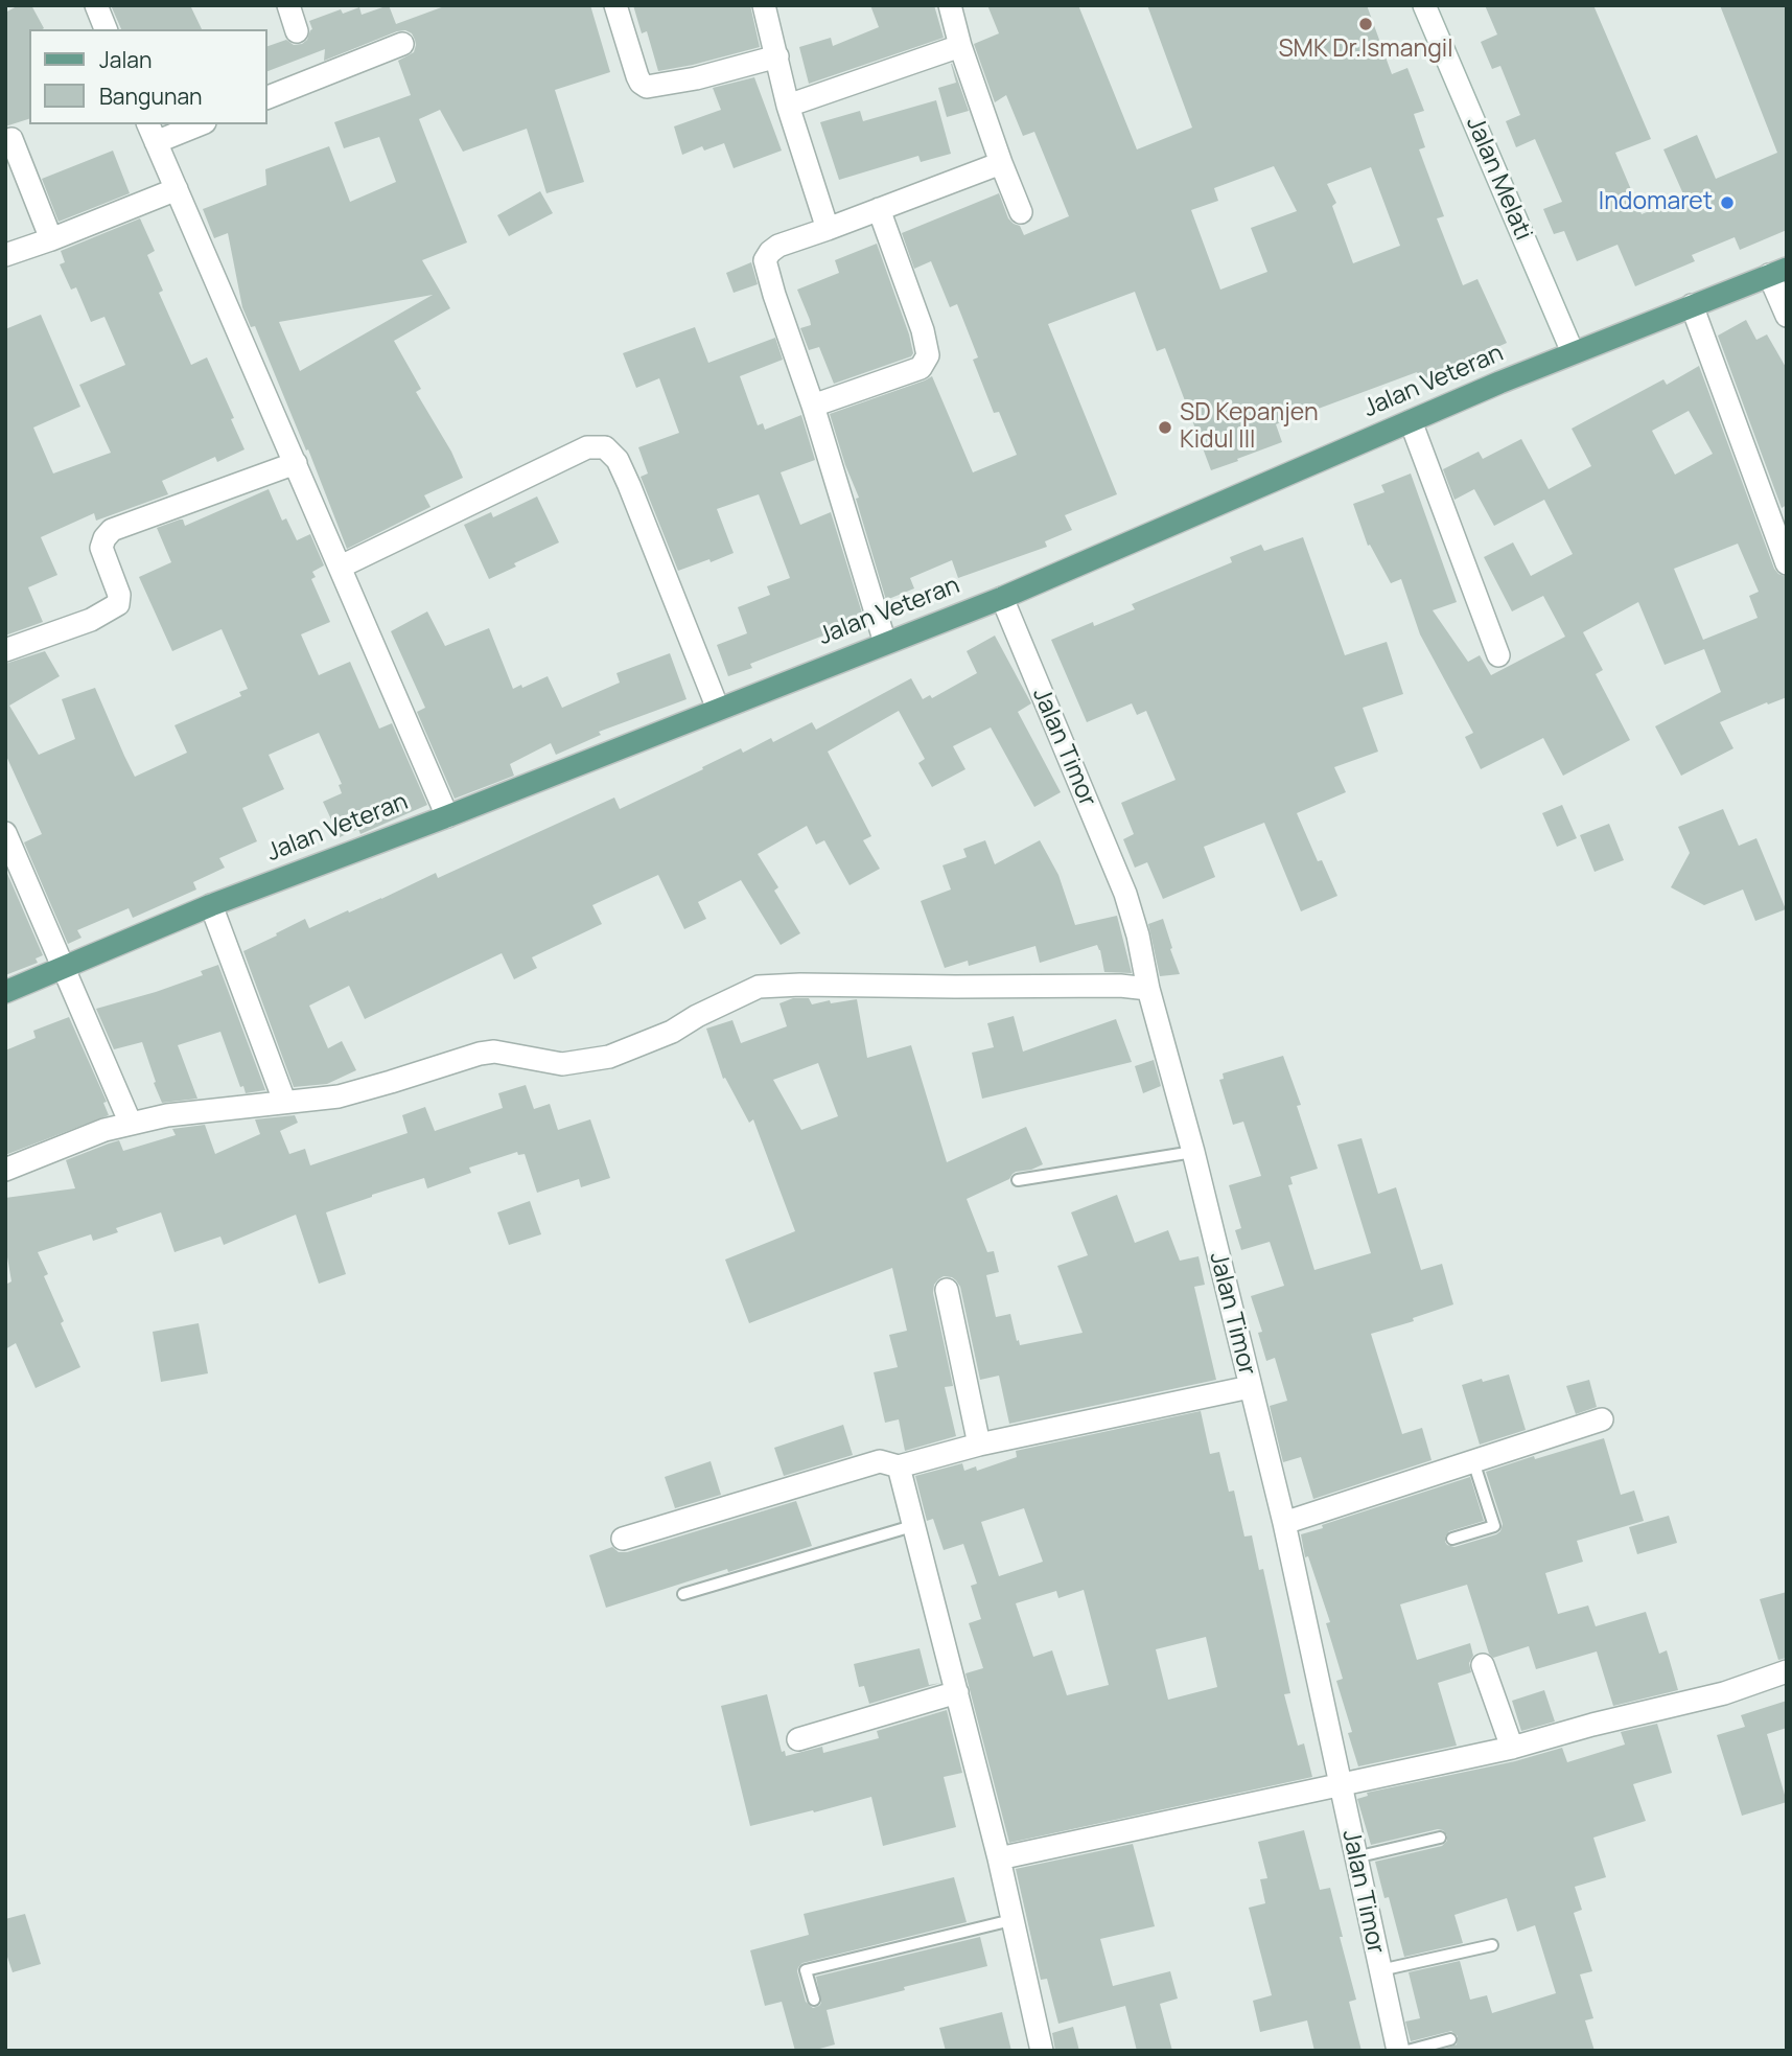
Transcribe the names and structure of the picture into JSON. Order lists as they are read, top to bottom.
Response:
{
  "streets": {
    "main road": ["Jalan Veteran"],
    "street": ["Jalan Melati", "Jalan Timor"]
  },
  "crossings": [
    ["Jalan Melati", "Jalan Veteran"],
    ["Jalan Veteran", "Jalan Timor"]
  ],
  "places": ["SMK Dr.Ismangil", "Indomaret", "SD Kepanjen Kidul III"],
  "legend": ["Jalan", "Bangunan"]
}
